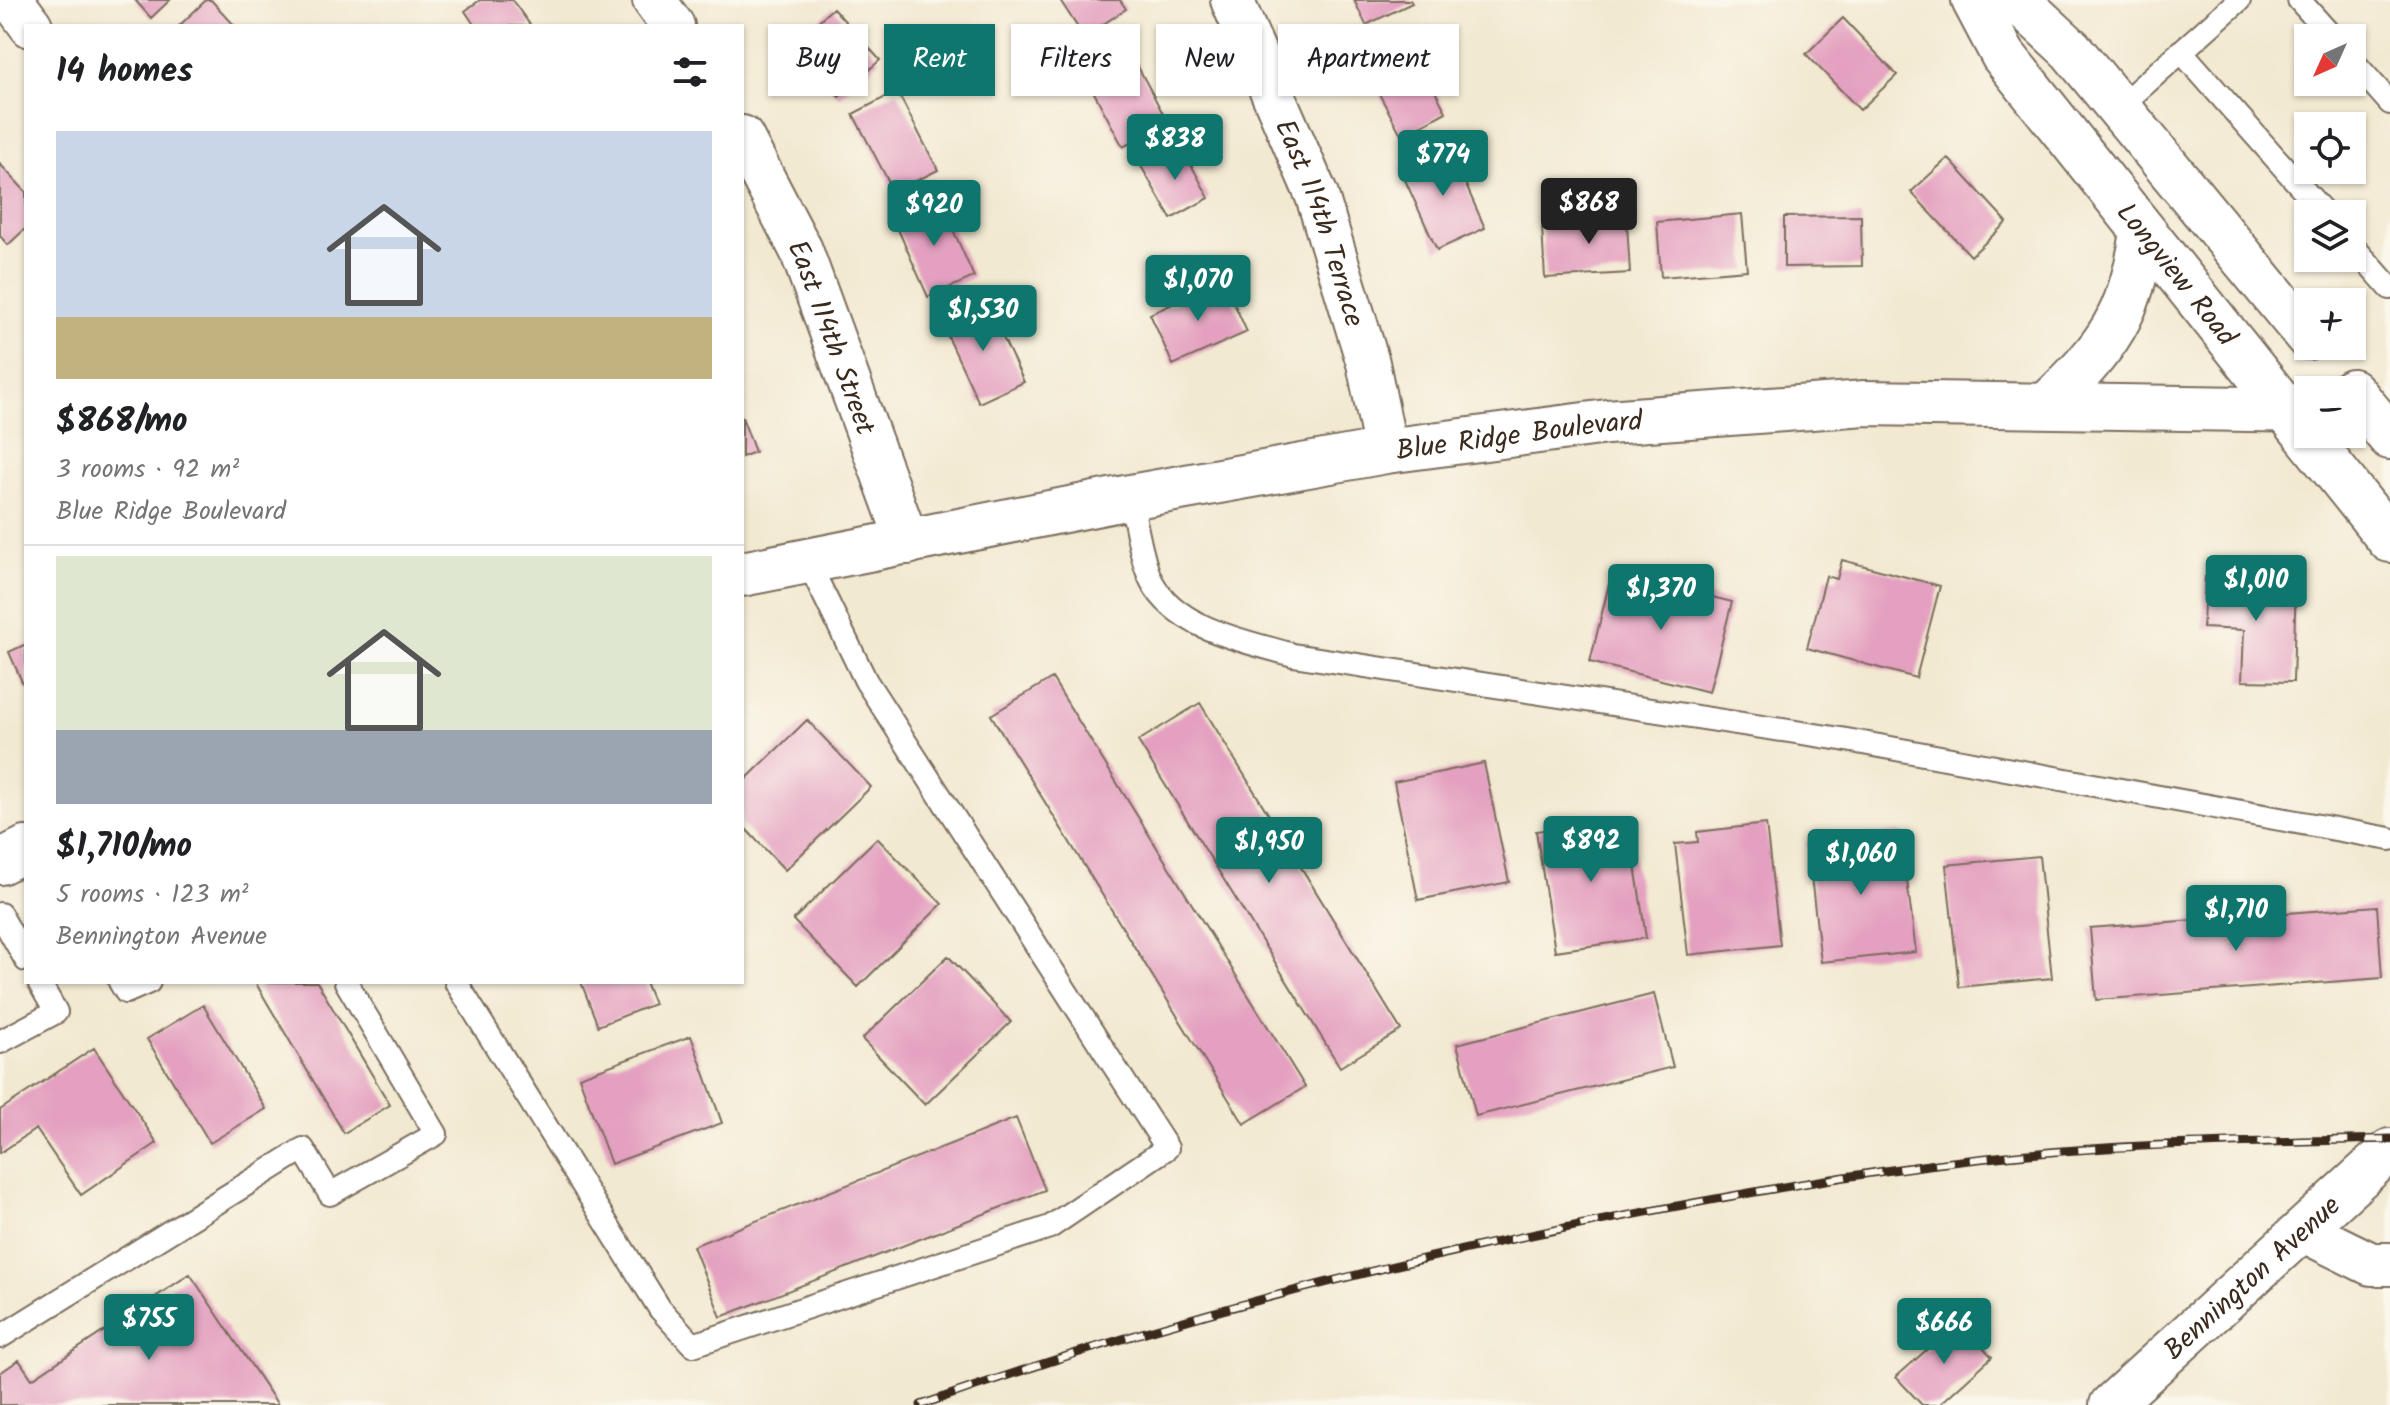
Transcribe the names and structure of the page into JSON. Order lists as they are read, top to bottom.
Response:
{
  "streets": {
    "main road": ["Longview Road", "Blue Ridge Boulevard"],
    "street": ["East 114th Terrace", "East 114th Street", "Bennington Avenue"]
  },
  "crossings": [
    ["East 114th Terrace", "Blue Ridge Boulevard"],
    ["East 114th Street", "Blue Ridge Boulevard"]
  ],
  "north": "bottom left",
  "page": {
    "map_buttons": ["+", "−"],
    "chip": [
      "Buy",
      "Rent",
      "Filters",
      "New",
      "Apartment"
    ],
    "heading": "14 homes",
    "price": [
      "$838",
      "$774",
      "$868",
      "$920",
      "$1,070",
      "$1,530",
      "$1,010",
      "$1,370",
      "$892",
      "$1,950",
      "$1,060",
      "$1,710",
      "$755",
      "$666"
    ],
    "list": [
      {
        "name": "$868/mo",
        "note": "3 rooms · 92 m² · Blue Ridge Boulevard"
      },
      {
        "name": "$1,710/mo",
        "note": "5 rooms · 123 m² · Bennington Avenue"
      }
    ]
  }
}
